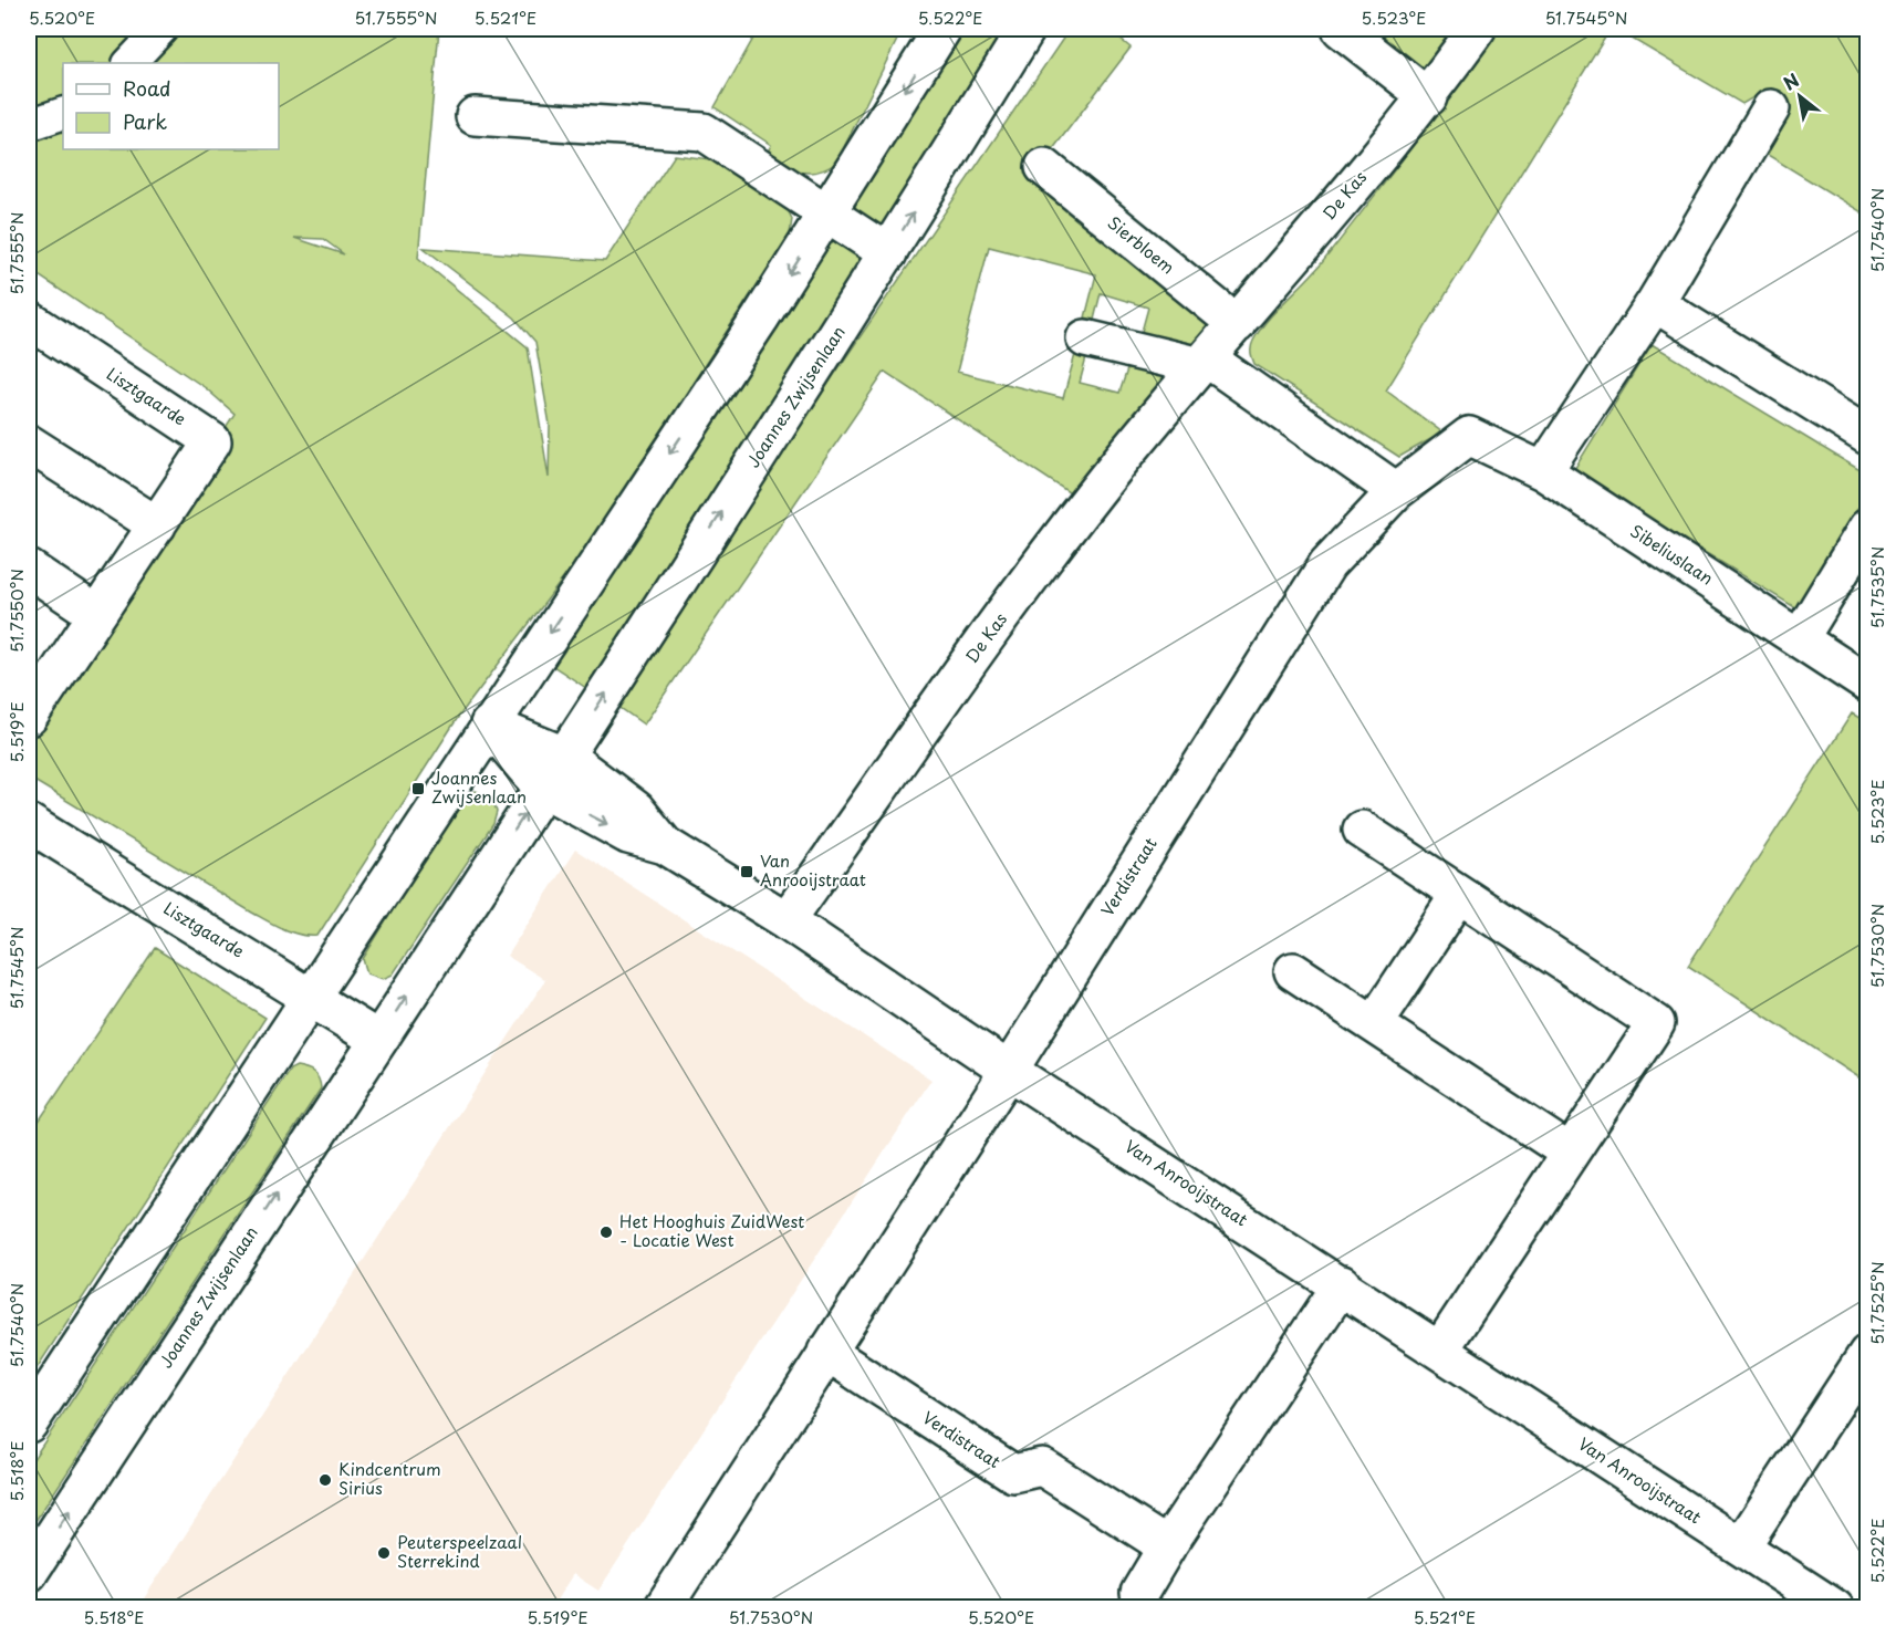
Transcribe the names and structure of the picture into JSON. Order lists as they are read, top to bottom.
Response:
{
  "streets": {
    "street": [
      "De Kas",
      "Sierbloem",
      "Lisztgaarde",
      "Joannes Zwijsenlaan",
      "Sibeliuslaan",
      "Verdistraat",
      "Van Anrooijstraat"
    ]
  },
  "crossings": [
    ["De Kas", "Sierbloem"],
    ["De Kas", "Van Anrooijstraat"],
    ["Lisztgaarde", "Joannes Zwijsenlaan"],
    ["Joannes Zwijsenlaan", "Van Anrooijstraat"],
    ["Sibeliuslaan", "Verdistraat"],
    ["Verdistraat", "Van Anrooijstraat"]
  ],
  "places": {
    "transit": ["Joannes Zwijsenlaan", "Van Anrooijstraat"],
    "other": ["Het Hooghuis ZuidWest - Locatie West", "Kindcentrum Sirius", "Peuterspeelzaal Sterrekind"]
  },
  "legend": ["Road", "Park"],
  "north": "top left",
  "coordinates": [
    "5.520°E",
    "51.7555°N",
    "5.521°E",
    "5.522°E",
    "5.523°E",
    "51.7545°N",
    "51.7540°N",
    "51.7535°N",
    "51.7550°N",
    "5.519°E",
    "51.7530°N",
    "51.7525°N",
    "5.518°E"
  ]
}
